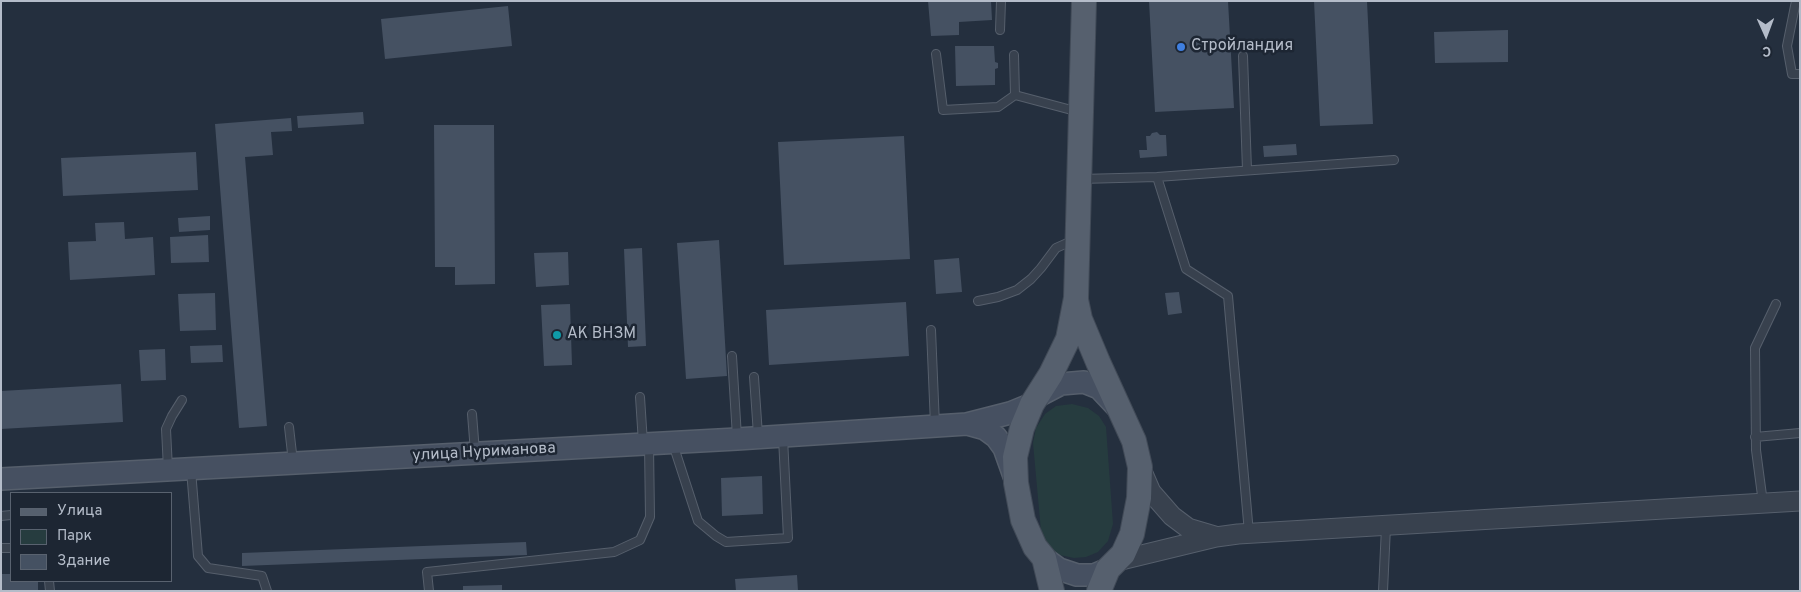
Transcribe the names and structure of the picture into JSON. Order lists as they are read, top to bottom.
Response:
{
  "streets": {
    "main road": ["улица Нуриманова"]
  },
  "places": ["Стройландия", "АК ВНЗМ"],
  "legend": ["Улица", "Парк", "Здание"],
  "north": "bottom"
}
